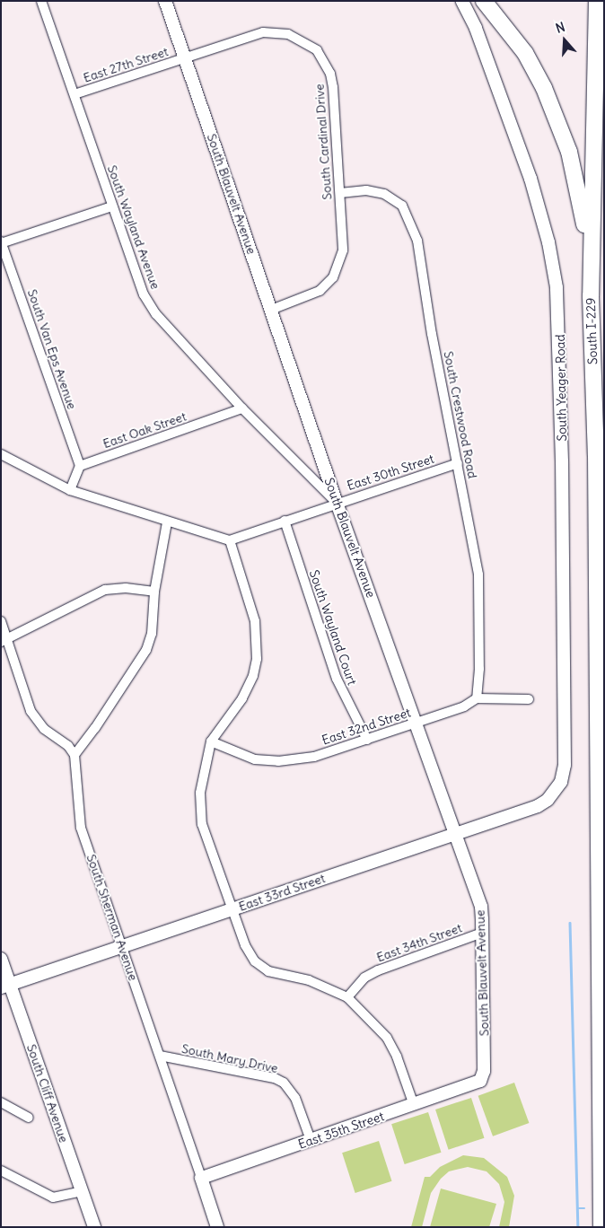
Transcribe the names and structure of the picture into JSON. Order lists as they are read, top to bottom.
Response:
{
  "streets": {
    "highway": ["South I-229"],
    "street": [
      "East 27th Street",
      "South Cardinal Drive",
      "South Blauvelt Avenue",
      "South Wayland Avenue",
      "South Van Eps Avenue",
      "South Yeager Road",
      "South Crestwood Road",
      "East Oak Street",
      "East 30th Street",
      "South Wayland Court",
      "East 32nd Street",
      "East 33rd Street",
      "South Sherman Avenue",
      "East 34th Street",
      "South Mary Drive",
      "South Cliff Avenue",
      "East 35th Street"
    ]
  },
  "crossings": [
    ["East 27th Street", "South Cardinal Drive"],
    ["East 27th Street", "South Blauvelt Avenue"],
    ["East 27th Street", "South Wayland Avenue"],
    ["South Cardinal Drive", "South Blauvelt Avenue"],
    ["South Cardinal Drive", "South Crestwood Road"],
    ["South Blauvelt Avenue", "South Wayland Avenue"],
    ["South Blauvelt Avenue", "East 30th Street"],
    ["South Blauvelt Avenue", "East 32nd Street"],
    ["South Blauvelt Avenue", "East 33rd Street"],
    ["South Blauvelt Avenue", "East 34th Street"],
    ["South Blauvelt Avenue", "East 35th Street"],
    ["South Wayland Avenue", "East Oak Street"],
    ["South Wayland Avenue", "East 30th Street"],
    ["South Van Eps Avenue", "East Oak Street"],
    ["South Yeager Road", "East 33rd Street"],
    ["South Crestwood Road", "East 30th Street"],
    ["South Crestwood Road", "East 32nd Street"],
    ["East 30th Street", "South Wayland Court"],
    ["South Wayland Court", "East 32nd Street"],
    ["East 33rd Street", "South Sherman Avenue"],
    ["East 33rd Street", "South Cliff Avenue"],
    ["South Sherman Avenue", "South Mary Drive"],
    ["South Sherman Avenue", "East 35th Street"],
    ["South Mary Drive", "East 35th Street"]
  ],
  "north": "top"
}
